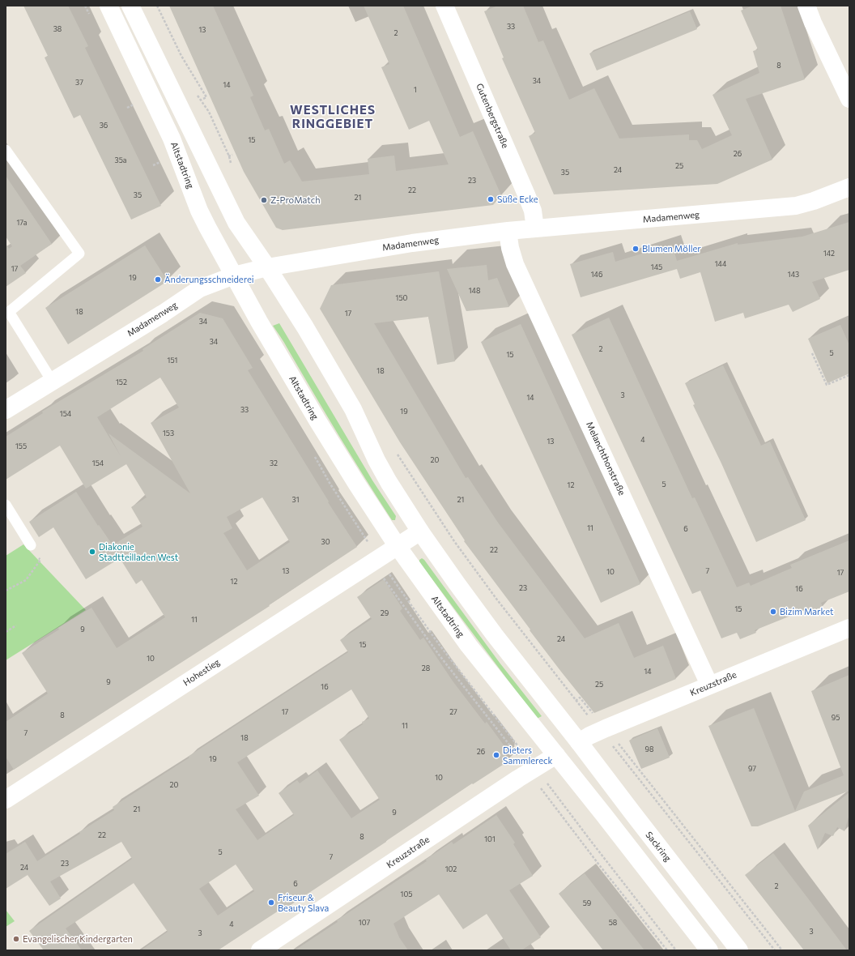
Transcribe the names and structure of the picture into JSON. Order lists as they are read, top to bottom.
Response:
{
  "streets": {
    "street": [
      "Gutenbergstraße",
      "Altstadtring",
      "Madamenweg",
      "Melanchthonstraße",
      "Hohestieg",
      "Kreuzstraße",
      "Sackring"
    ]
  },
  "crossings": [
    ["Gutenbergstraße", "Madamenweg"],
    ["Altstadtring", "Madamenweg"],
    ["Altstadtring", "Hohestieg"],
    ["Altstadtring", "Kreuzstraße"],
    ["Madamenweg", "Melanchthonstraße"],
    ["Melanchthonstraße", "Kreuzstraße"],
    ["Kreuzstraße", "Sackring"]
  ],
  "districts": ["WESTLICHES RINGGEBIET"],
  "places": [
    "Süße Ecke",
    "Z-ProMatch",
    "Blumen Möller",
    "Änderungsschneiderei",
    "Diakonie Stadtteilladen West",
    "Bizim Market",
    "Dieters Sammlereck",
    "Friseur & Beauty Slava",
    "Evangelischer Kindergarten"
  ],
  "house_numbers": [
    "33",
    "38",
    "13",
    "2",
    "8",
    "34",
    "37",
    "14",
    "1",
    "36",
    "15",
    "26",
    "35a",
    "25",
    "24",
    "35",
    "23",
    "22",
    "35",
    "21",
    "17a",
    "142",
    "144",
    "145",
    "17",
    "146",
    "143",
    "19",
    "148",
    "150",
    "18",
    "17",
    "34",
    "34",
    "2",
    "5",
    "15",
    "151",
    "18",
    "152",
    "3",
    "14",
    "33",
    "19",
    "154",
    "153",
    "4",
    "13",
    "155",
    "20",
    "154",
    "32",
    "5",
    "12",
    "31",
    "21",
    "11",
    "6",
    "30",
    "22",
    "13",
    "7",
    "10",
    "17",
    "12",
    "23",
    "16",
    "15",
    "29",
    "11",
    "9",
    "24",
    "15",
    "10",
    "28",
    "14",
    "9",
    "25",
    "16",
    "17",
    "27",
    "8",
    "95",
    "11",
    "7",
    "18",
    "98",
    "26",
    "19",
    "97",
    "10",
    "20",
    "21",
    "9",
    "22",
    "8",
    "101",
    "5",
    "7",
    "23",
    "24",
    "102",
    "6",
    "2",
    "105",
    "59",
    "107",
    "58",
    "4",
    "3",
    "3"
  ]
}
